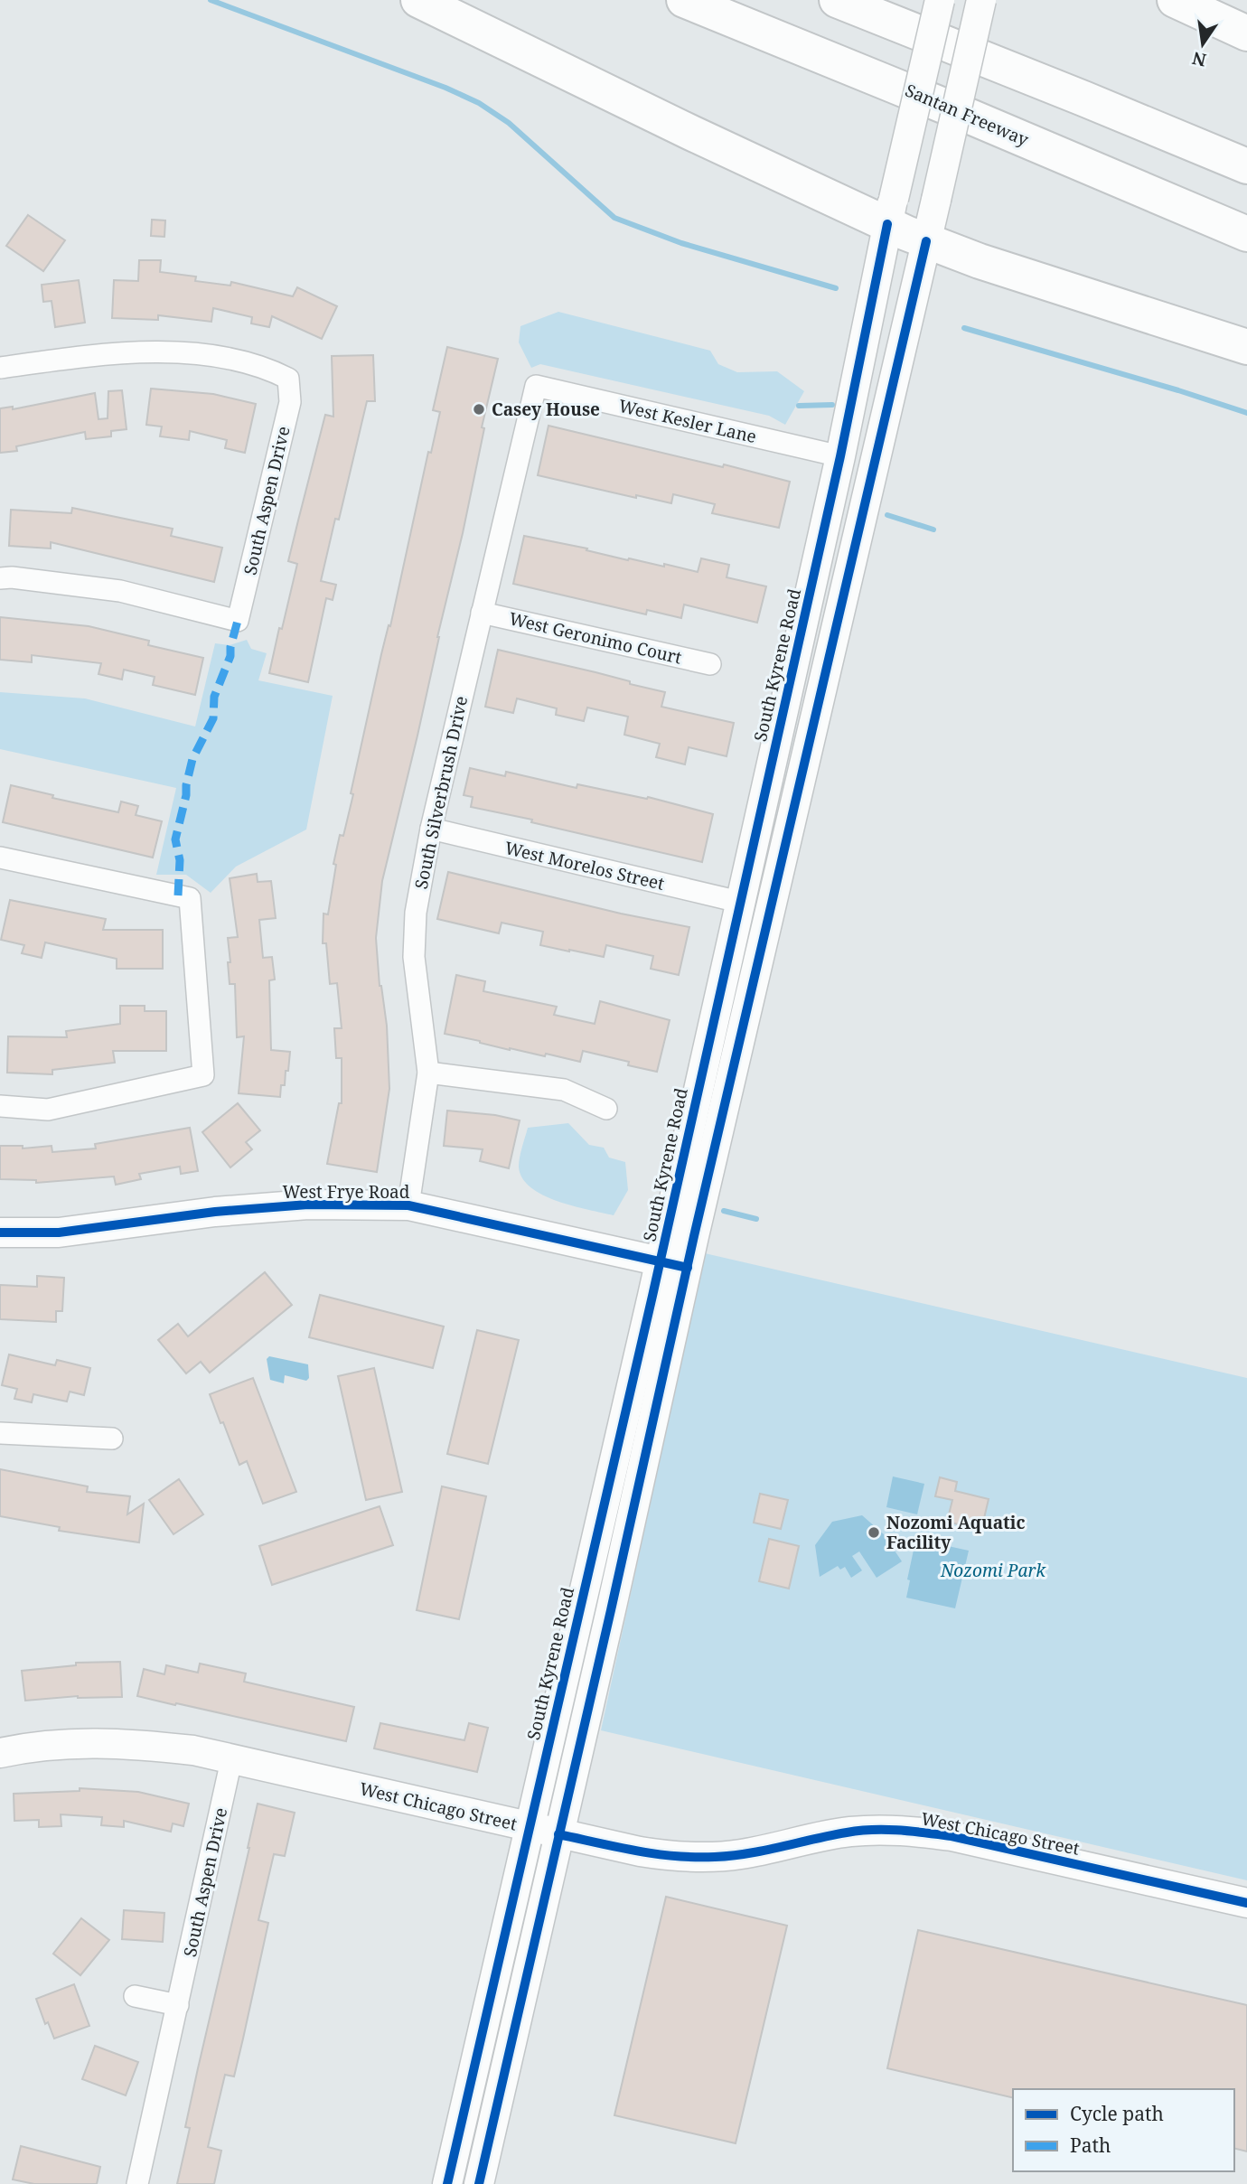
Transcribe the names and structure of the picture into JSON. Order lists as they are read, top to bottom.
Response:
{
  "streets": {
    "highway": ["Santan Freeway"],
    "main road": ["South Kyrene Road", "West Frye Road", "West Chicago Street"],
    "street": [
      "West Kesler Lane",
      "South Aspen Drive",
      "West Geronimo Court",
      "South Silverbrush Drive",
      "West Morelos Street"
    ]
  },
  "crossings": [
    ["West Kesler Lane", "South Kyrene Road"],
    ["West Kesler Lane", "South Silverbrush Drive"],
    ["South Aspen Drive", "West Chicago Street"],
    ["West Geronimo Court", "South Silverbrush Drive"],
    ["South Kyrene Road", "West Morelos Street"],
    ["South Kyrene Road", "West Frye Road"],
    ["South Kyrene Road", "West Chicago Street"],
    ["South Silverbrush Drive", "West Morelos Street"],
    ["South Silverbrush Drive", "West Frye Road"]
  ],
  "parks": ["Nozomi Park"],
  "places": ["Casey House", "Nozomi Aquatic Facility"],
  "legend": ["Cycle path", "Path"],
  "north": "bottom"
}
